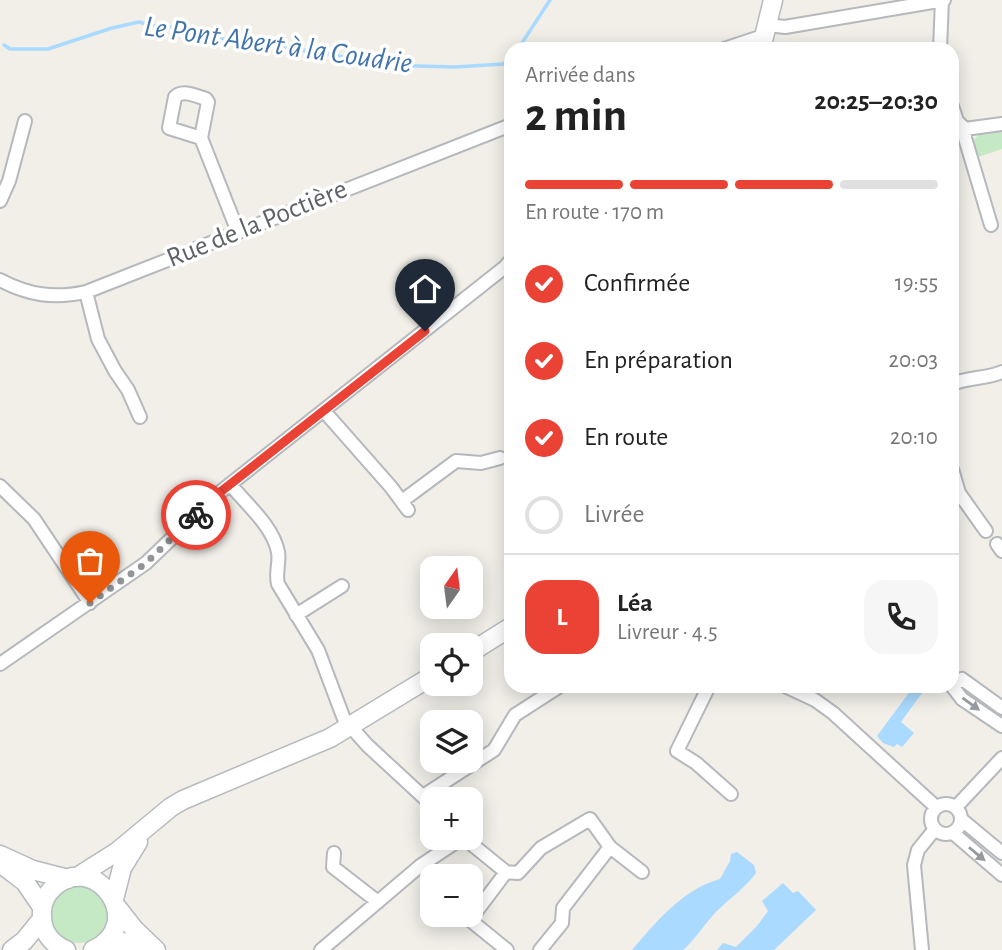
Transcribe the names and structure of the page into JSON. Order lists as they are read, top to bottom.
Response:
{
  "streets": {
    "street": ["Rue de la Poctière"]
  },
  "water": ["Le Pont Abert à la Coudrie"],
  "north": "top",
  "page": {
    "heading": ["2 min", "Arrivée dans", "20:25–20:30"],
    "panel": ["Léa", "Livreur · 4.5"],
    "bar": "En route · 170 m",
    "list": [
      ["Confirmée", "19:55"],
      ["En préparation", "20:03"],
      ["En route", "20:10"],
      "Livrée"
    ],
    "map_buttons": ["+", "−"],
    "round": "L"
  }
}
